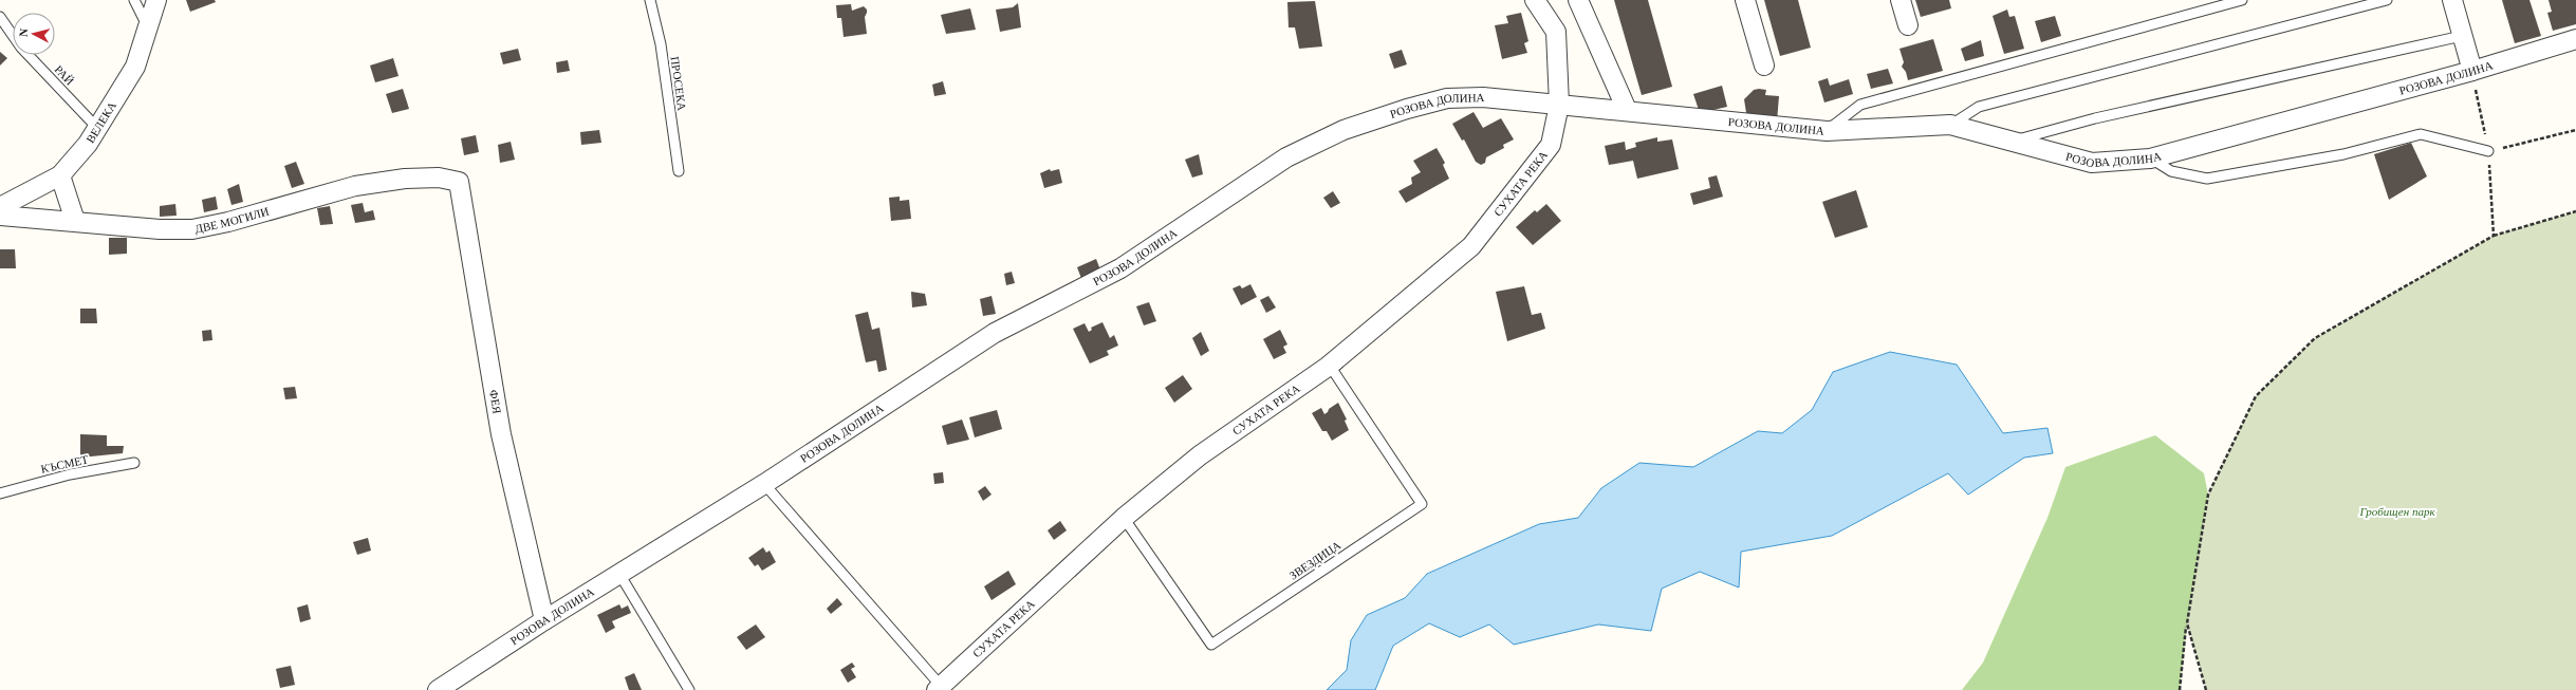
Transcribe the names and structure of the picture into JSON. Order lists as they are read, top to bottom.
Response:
{
  "streets": {
    "street": [
      "РОЗОВА ДОЛИНА",
      "ВЕЛЕКА",
      "СУХАТА РЕКА",
      "ДВЕ МОГИЛИ",
      "ФЕЯ"
    ],
    "lane": [
      "РАЙ",
      "ПРОСЕКА",
      "КЪСМЕТ",
      "ЗВЕЗДИЦА"
    ]
  },
  "crossings": [
    ["РАЙ", "ВЕЛЕКА"],
    ["РОЗОВА ДОЛИНА", "СУХАТА РЕКА"],
    ["РОЗОВА ДОЛИНА", "ФЕЯ"],
    ["СУХАТА РЕКА", "ЗВЕЗДИЦА"],
    ["ДВЕ МОГИЛИ", "ФЕЯ"]
  ],
  "parks": ["Гробищен парк"],
  "north": "left"
}
